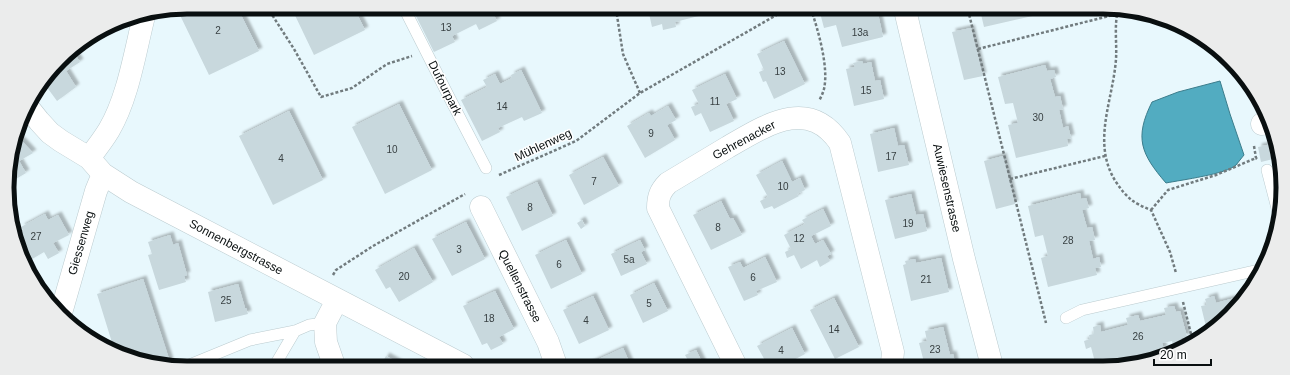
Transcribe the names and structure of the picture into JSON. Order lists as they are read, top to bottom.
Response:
{
  "streets": {
    "street": [
      "Gehrenacker",
      "Auwiesenstrasse",
      "Giessenweg",
      "Sonnenbergstrasse",
      "Quellenstrasse"
    ],
    "lane": ["Dufourpark"],
    "path": ["Mühlenweg"]
  },
  "crossings": [
    ["Giessenweg", "Sonnenbergstrasse"]
  ],
  "house_numbers": [
    "13",
    "2",
    "13a",
    "13",
    "15",
    "11",
    "14",
    "30",
    "9",
    "10",
    "17",
    "4",
    "7",
    "10",
    "8",
    "19",
    "8",
    "27",
    "12",
    "28",
    "3",
    "5a",
    "6",
    "20",
    "6",
    "21",
    "25",
    "5",
    "18",
    "4",
    "14",
    "26",
    "23",
    "4"
  ],
  "scale_bar": "20 m"
}
